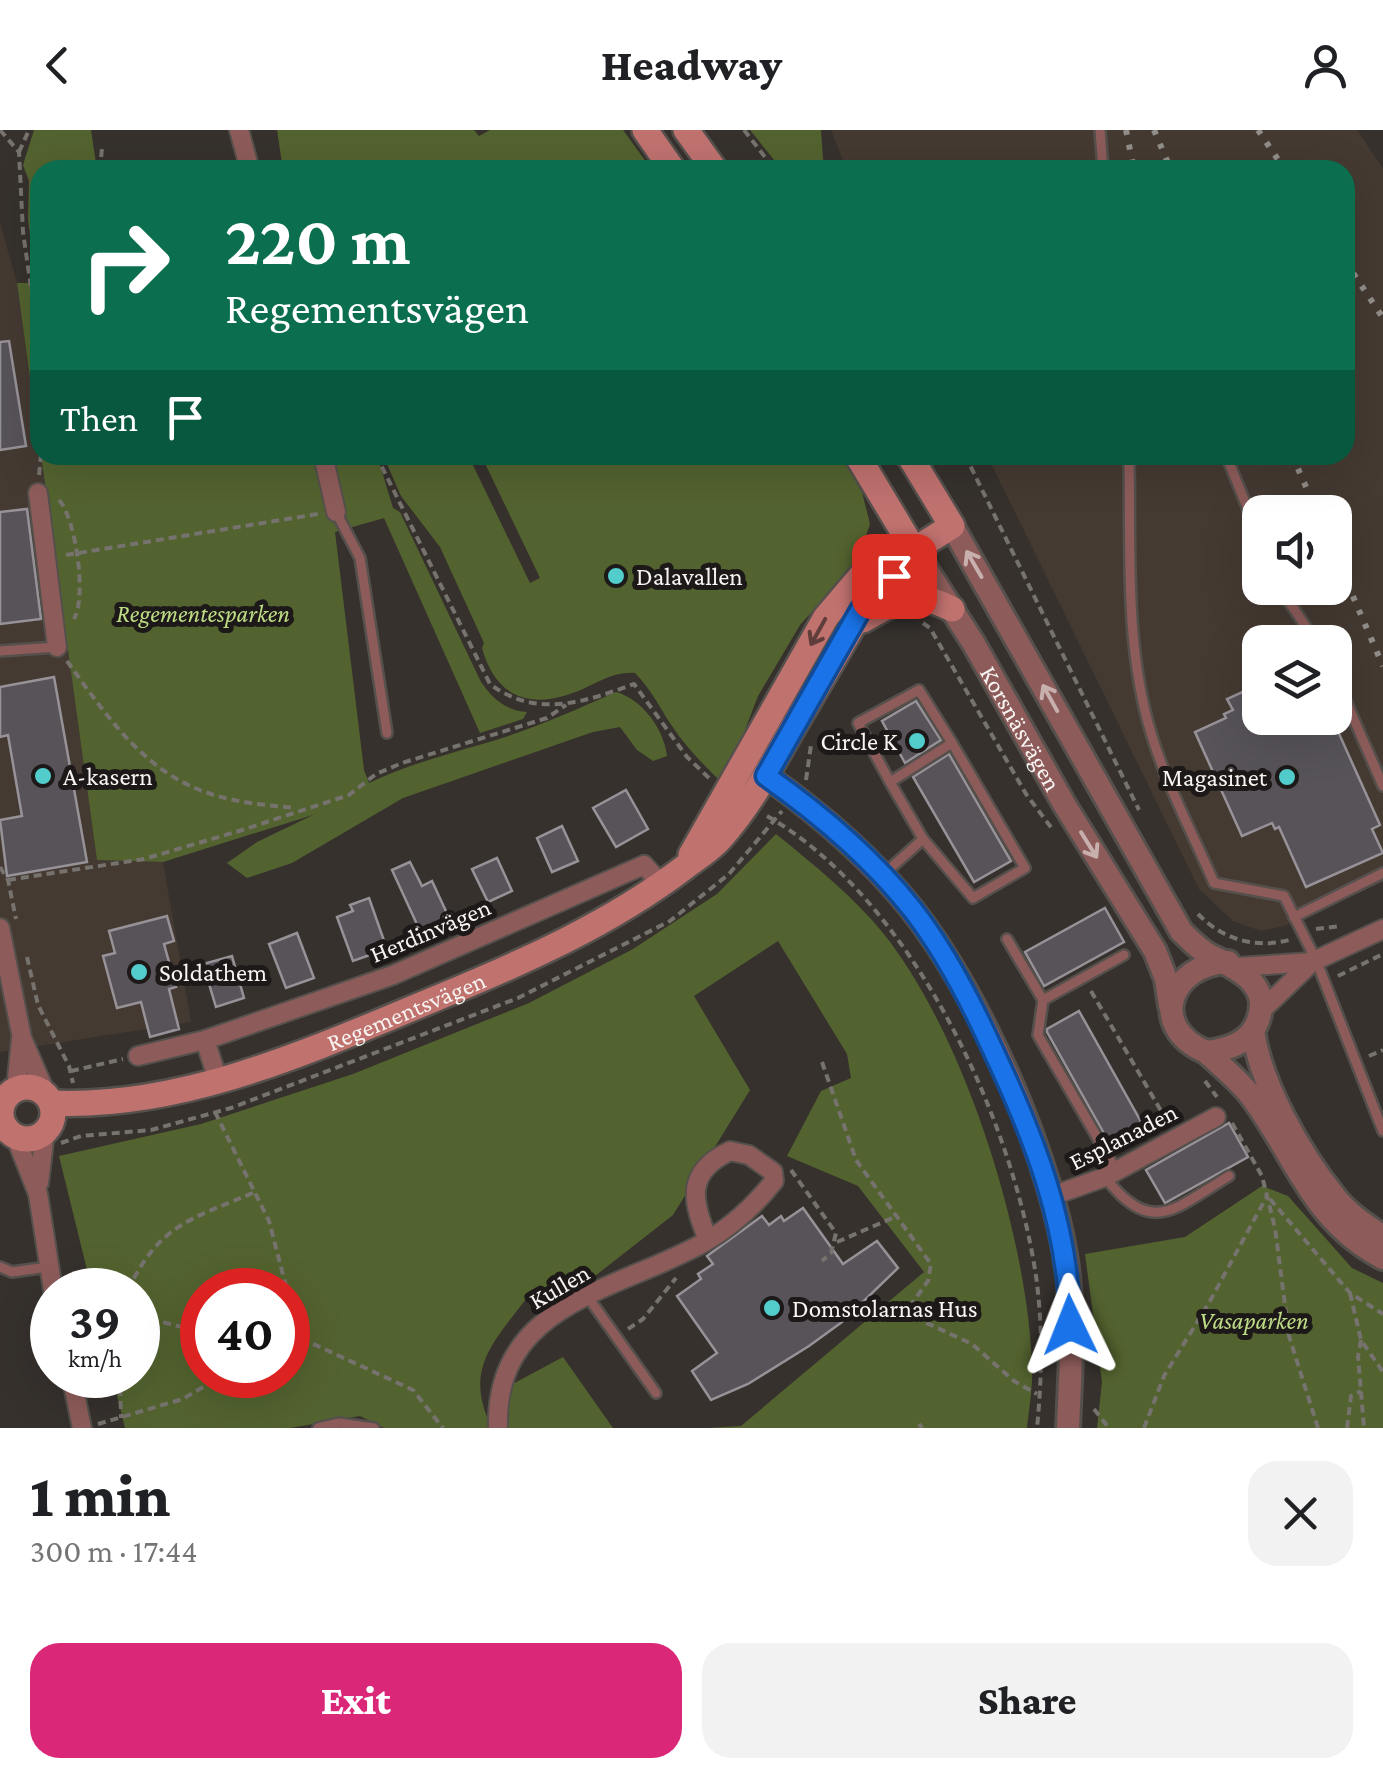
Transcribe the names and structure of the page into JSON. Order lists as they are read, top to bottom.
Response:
{
  "streets": {
    "main road": ["Korsnäsvägen", "Regementsvägen"],
    "street": ["Herdinvägen", "Esplanaden", "Kullen"]
  },
  "crossings": [
    ["Korsnäsvägen", "Regementsvägen"],
    ["Herdinvägen", "Regementsvägen"]
  ],
  "parks": ["Regementesparken", "Vasaparken"],
  "places": [
    "Dalavallen",
    "Circle K",
    "A-kasern",
    "Magasinet",
    "Soldathem",
    "Domstolarnas Hus"
  ],
  "page": {
    "header": "Headway",
    "turn": ["220 m", "Regementsvägen"],
    "then": "Then",
    "speed": "39 km/h",
    "limit": "40",
    "heading": ["1 min", "300 m · 17:44"],
    "buttons": ["Exit", "Share"]
  }
}
